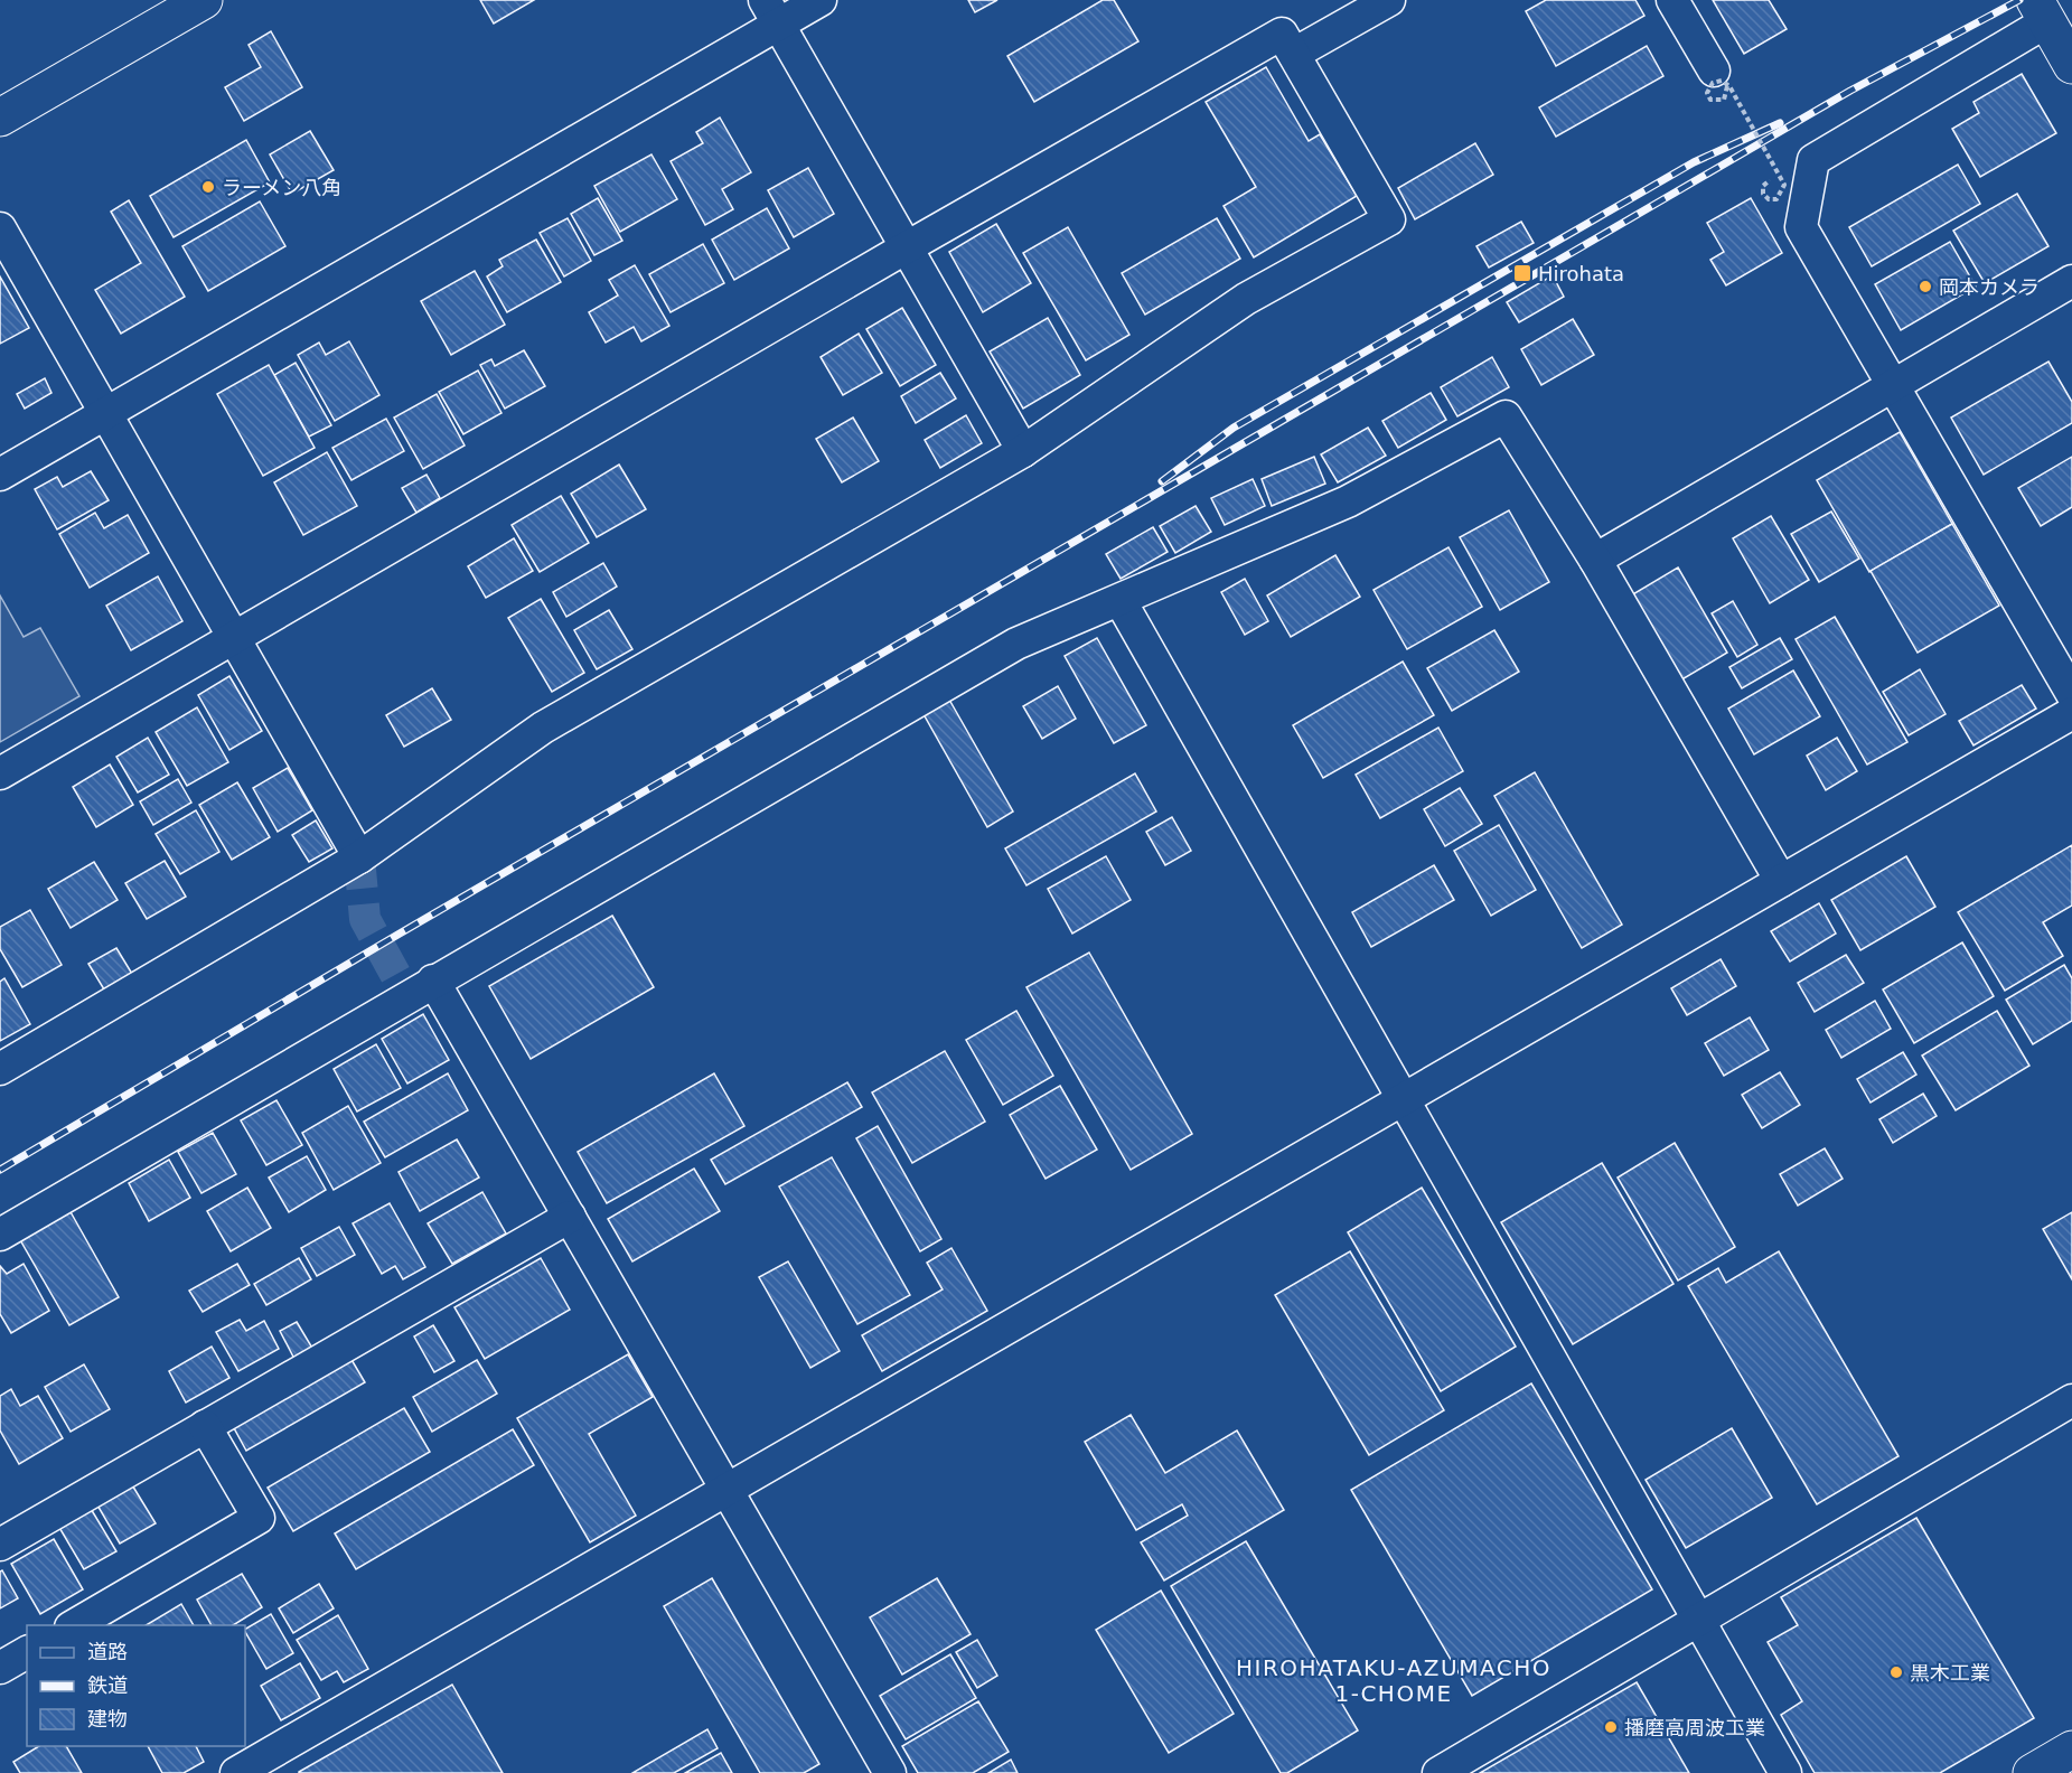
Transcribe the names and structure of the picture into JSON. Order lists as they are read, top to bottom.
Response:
{
  "districts": ["HIROHATAKU-AZUMACHO 1-CHOME"],
  "places": {
    "other": [
      "ラーメン八角",
      "岡本カメラ",
      "黒木工業",
      "播磨高周波工業"
    ],
    "transit": ["Hirohata"]
  },
  "legend": ["道路", "鉄道", "建物"]
}
